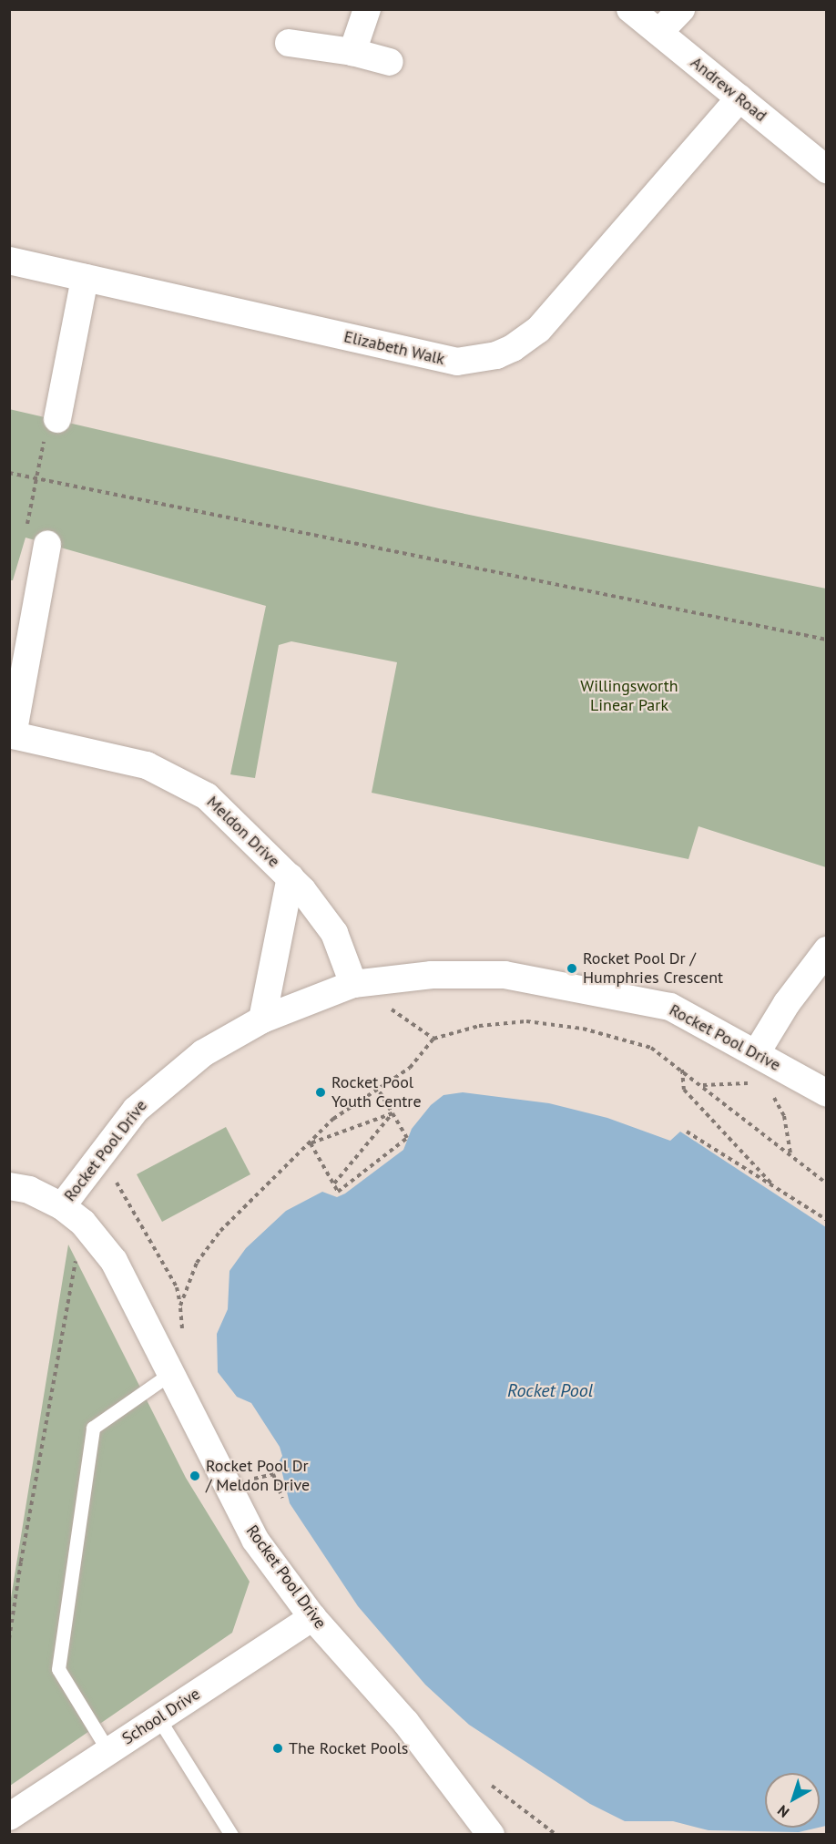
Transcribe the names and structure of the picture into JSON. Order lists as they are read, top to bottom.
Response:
{
  "streets": {
    "street": [
      "Andrew Road",
      "Elizabeth Walk",
      "Meldon Drive",
      "Rocket Pool Drive",
      "School Drive"
    ]
  },
  "crossings": [
    ["Andrew Road", "Elizabeth Walk"],
    ["Meldon Drive", "Rocket Pool Drive"],
    ["Rocket Pool Drive", "School Drive"]
  ],
  "water": ["Rocket Pool"],
  "parks": ["Willingsworth Linear Park"],
  "places": [
    "Rocket Pool Dr / Humphries Crescent",
    "Rocket Pool Youth Centre",
    "Rocket Pool Dr / Meldon Drive",
    "The Rocket Pools"
  ],
  "north": "bottom left"
}
